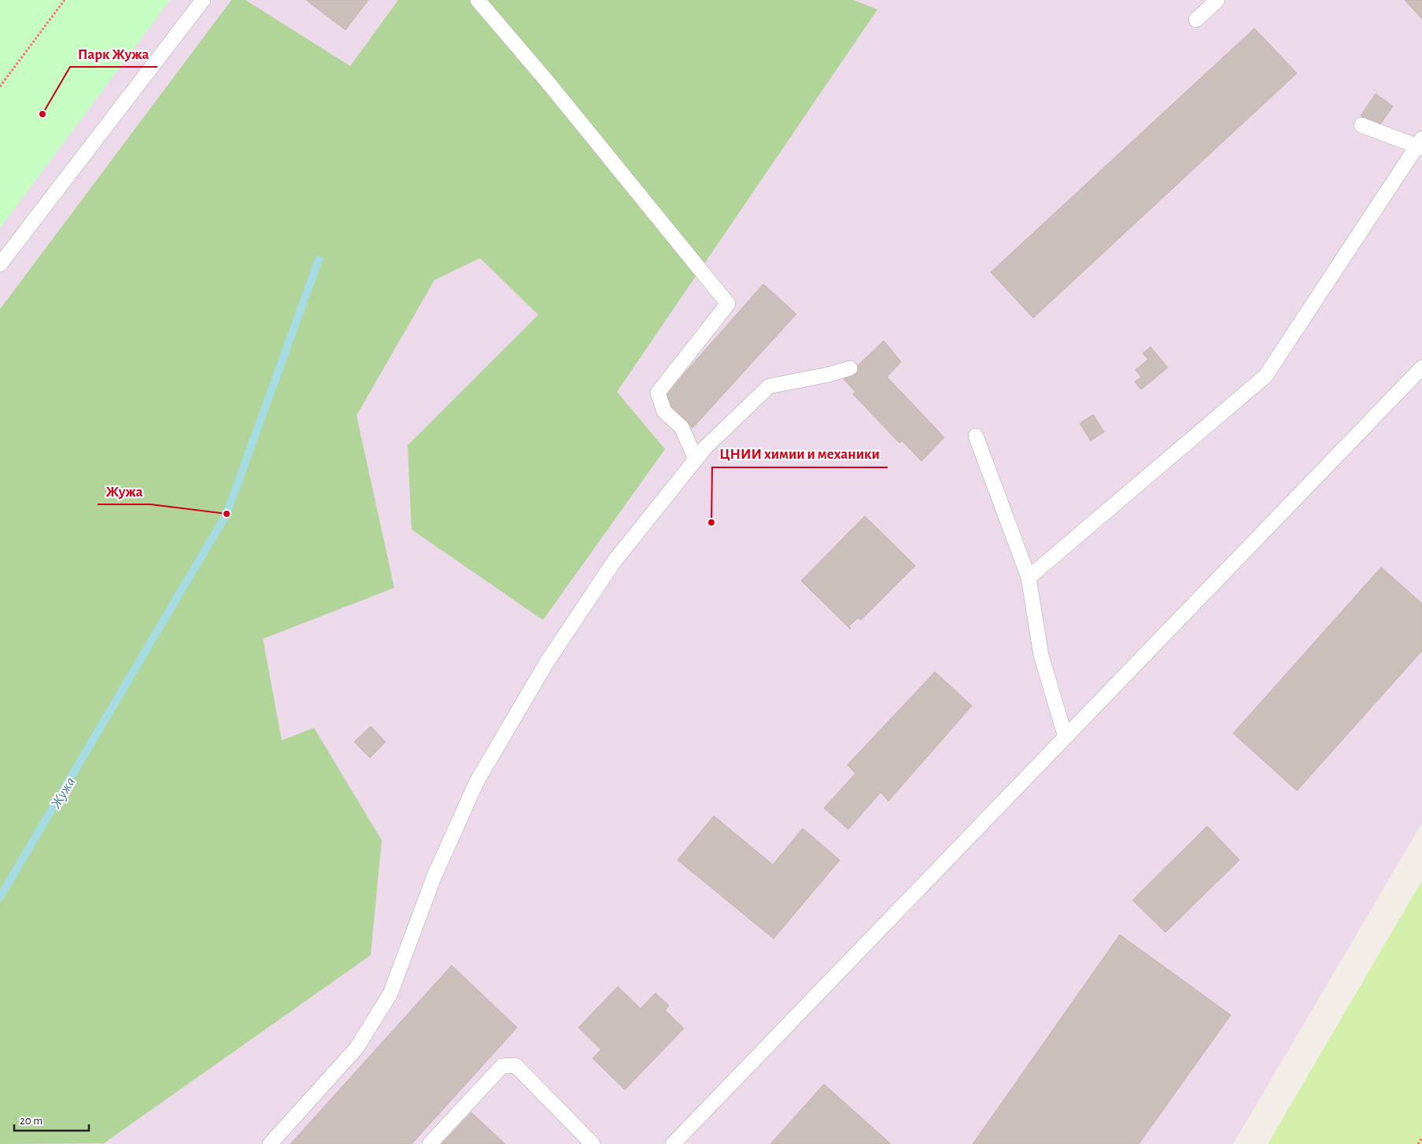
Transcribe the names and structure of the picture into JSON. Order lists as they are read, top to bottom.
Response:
{
  "water": ["Жужа"],
  "places": ["Парк Жужа", "Жужа", "ЦНИИ химии и механики"],
  "scale_bar": "20 m"
}
